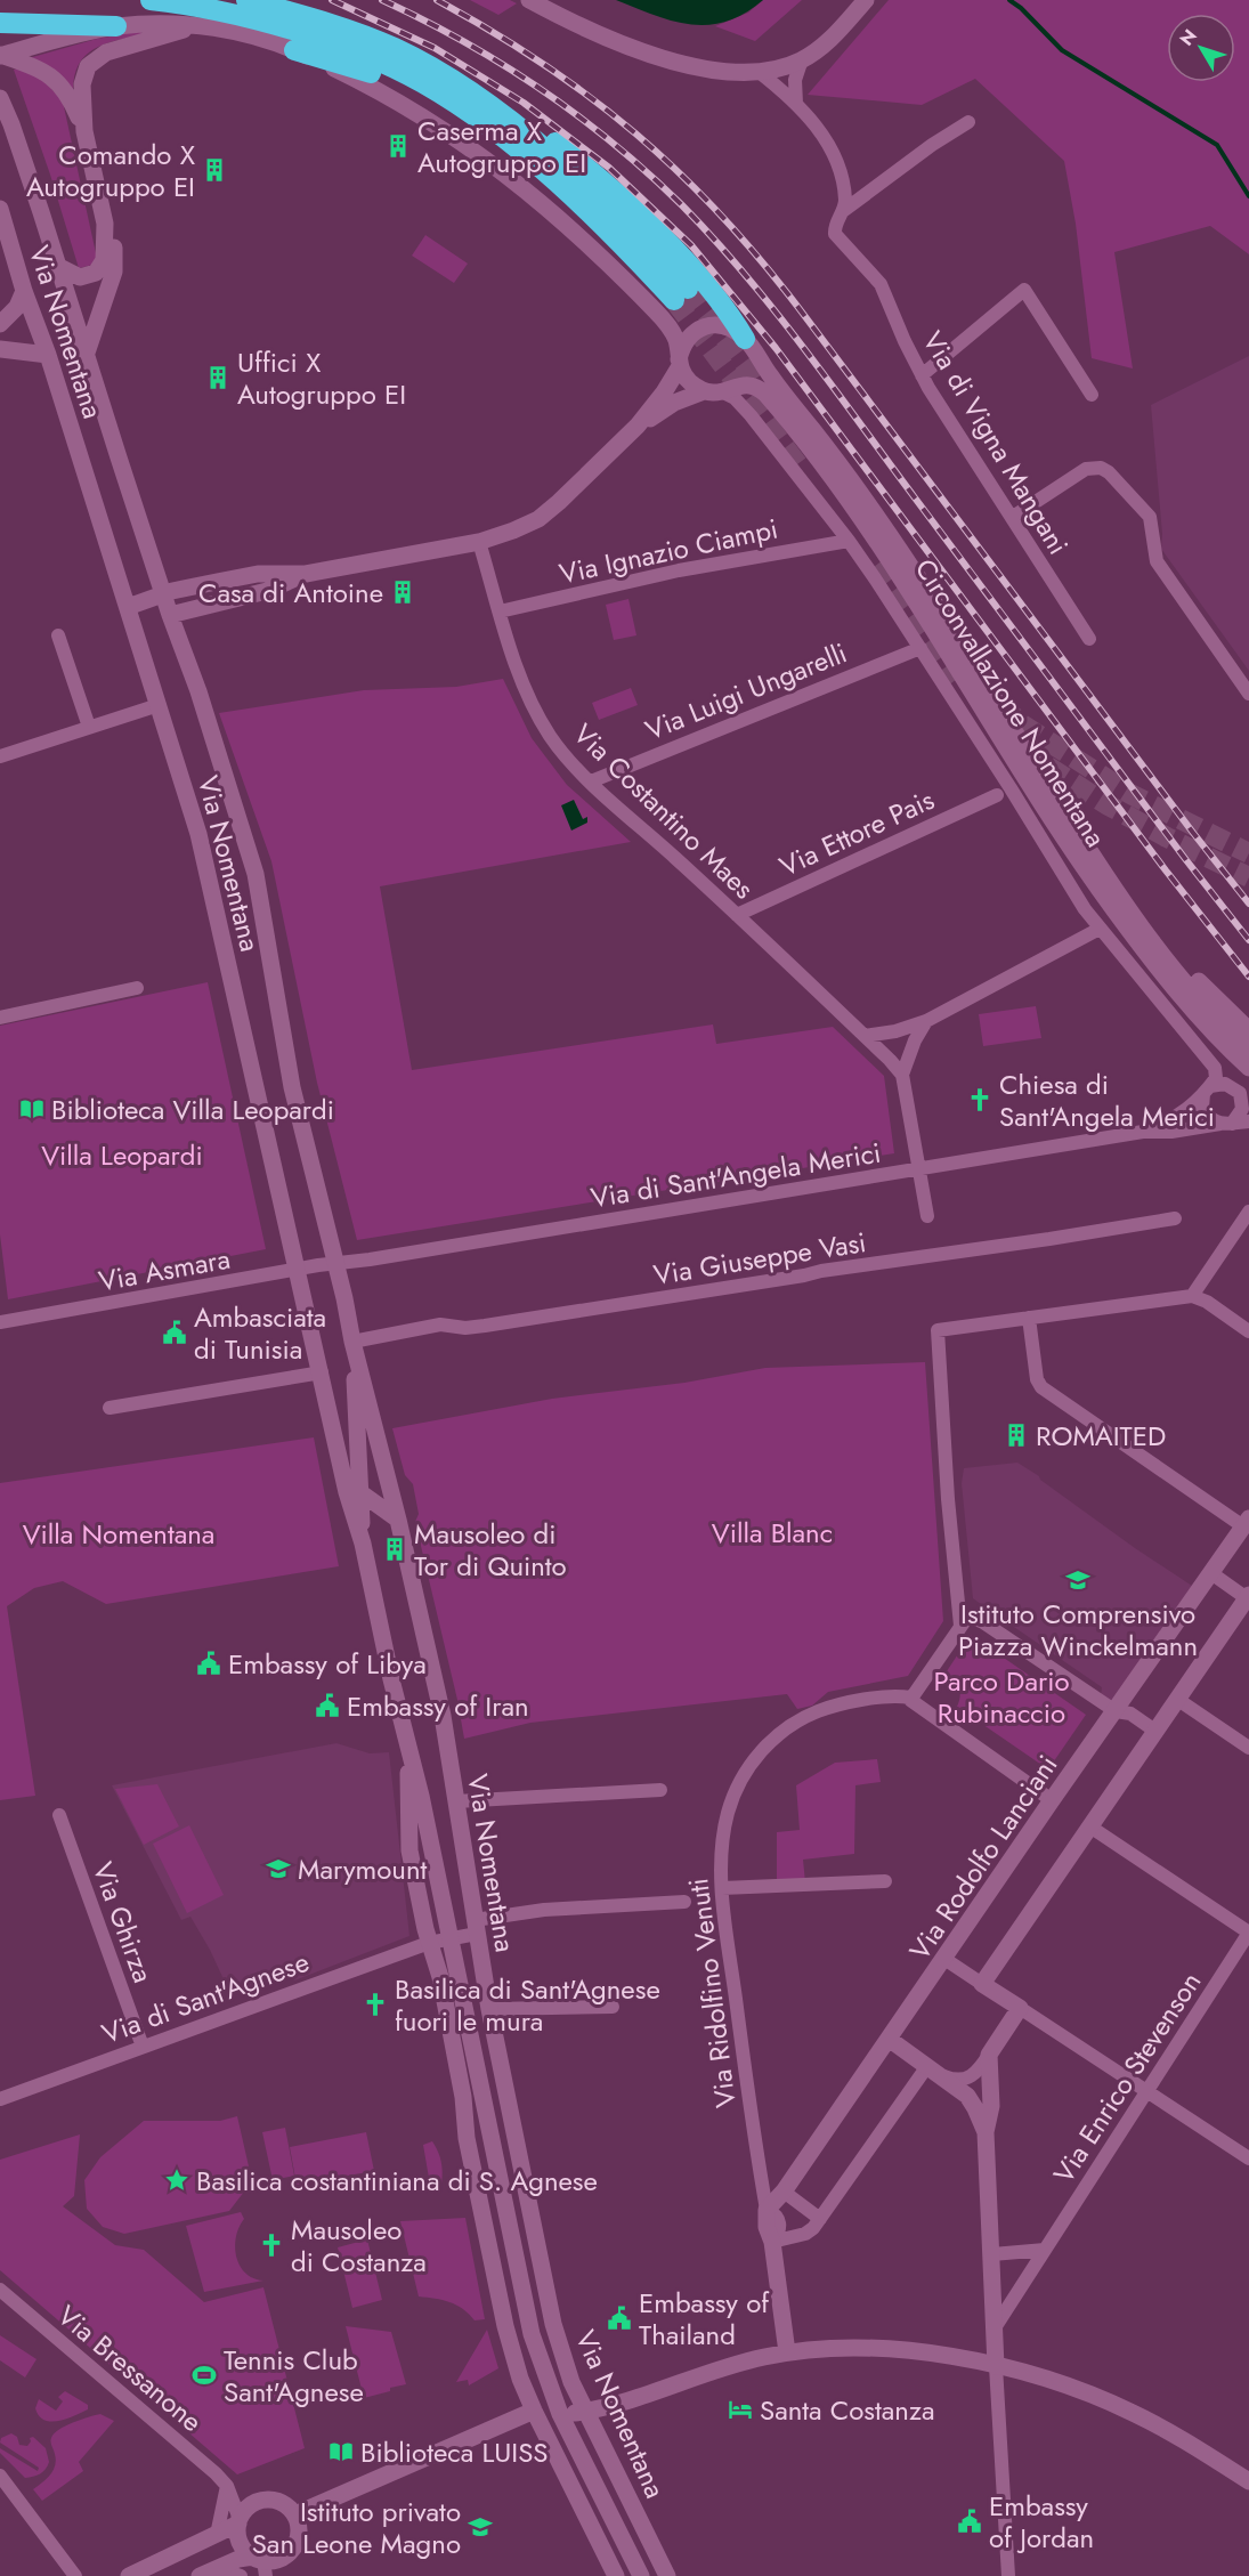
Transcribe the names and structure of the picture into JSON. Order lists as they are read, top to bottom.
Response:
{
  "streets": {
    "street": [
      "Via Nomentana",
      "Via di Vigna Mangani",
      "Via Ignazio Ciampi",
      "Via Luigi Ungarelli",
      "Circonvallazione Nomentana",
      "Via Costantino Maes",
      "Via Ettore Pais",
      "Via di Sant'Angela Merici",
      "Via Giuseppe Vasi",
      "Via Asmara",
      "Via Rodolfo Lanciani",
      "Via Ghirza",
      "Via Ridolfino Venuti",
      "Via di Sant'Agnese",
      "Via Enrico Stevenson",
      "Via Bressanone"
    ]
  },
  "crossings": [
    ["Via Nomentana", "Via di Sant'Angela Merici"],
    ["Via Nomentana", "Via Giuseppe Vasi"],
    ["Via Nomentana", "Via Asmara"],
    ["Via Nomentana", "Via di Sant'Agnese"],
    ["Via Ignazio Ciampi", "Circonvallazione Nomentana"],
    ["Via Ignazio Ciampi", "Via Costantino Maes"],
    ["Via Luigi Ungarelli", "Circonvallazione Nomentana"],
    ["Via Luigi Ungarelli", "Via Costantino Maes"],
    ["Circonvallazione Nomentana", "Via di Sant'Angela Merici"],
    ["Via Costantino Maes", "Via Ettore Pais"],
    ["Via di Sant'Angela Merici", "Via Asmara"],
    ["Via Rodolfo Lanciani", "Via Ridolfino Venuti"],
    ["Via Ghirza", "Via di Sant'Agnese"]
  ],
  "parks": [
    "Villa Leopardi",
    "Villa Blanc",
    "Villa Nomentana",
    "Parco Dario Rubinaccio"
  ],
  "places": {
    "building": [
      "Caserma X Autogruppo EI",
      "Comando X Autogruppo EI",
      "Uffici X Autogruppo EI",
      "Casa di Antoine",
      "ROMAITED",
      "Mausoleo di Tor di Quinto"
    ],
    "church": ["Chiesa di Sant'Angela Merici", "Basilica di Sant'Agnese fuori le mura", "Mausoleo di Costanza"],
    "library": ["Biblioteca Villa Leopardi", "Biblioteca LUISS"],
    "public building": [
      "Ambasciata di Tunisia",
      "Embassy of Libya",
      "Embassy of Iran",
      "Embassy of Thailand",
      "Embassy of Jordan"
    ],
    "school or university": ["Istituto Comprensivo Piazza Winckelmann", "Marymount", "Istituto privato San Leone Magno"],
    "place": ["Basilica costantiniana di S. Agnese"],
    "sports": ["Tennis Club Sant'Agnese"],
    "hotel": ["Santa Costanza"]
  },
  "north": "top left"
}
